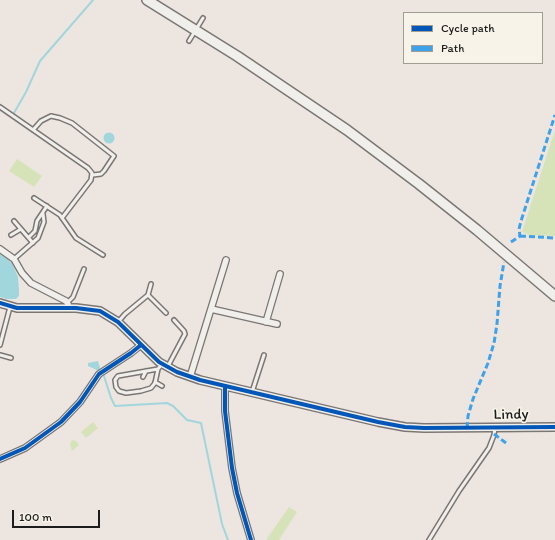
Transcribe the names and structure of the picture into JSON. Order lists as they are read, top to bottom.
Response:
{
  "streets": {
    "street": ["Lindy"]
  },
  "legend": ["Cycle path", "Path"],
  "scale_bar": "100 m"
}
